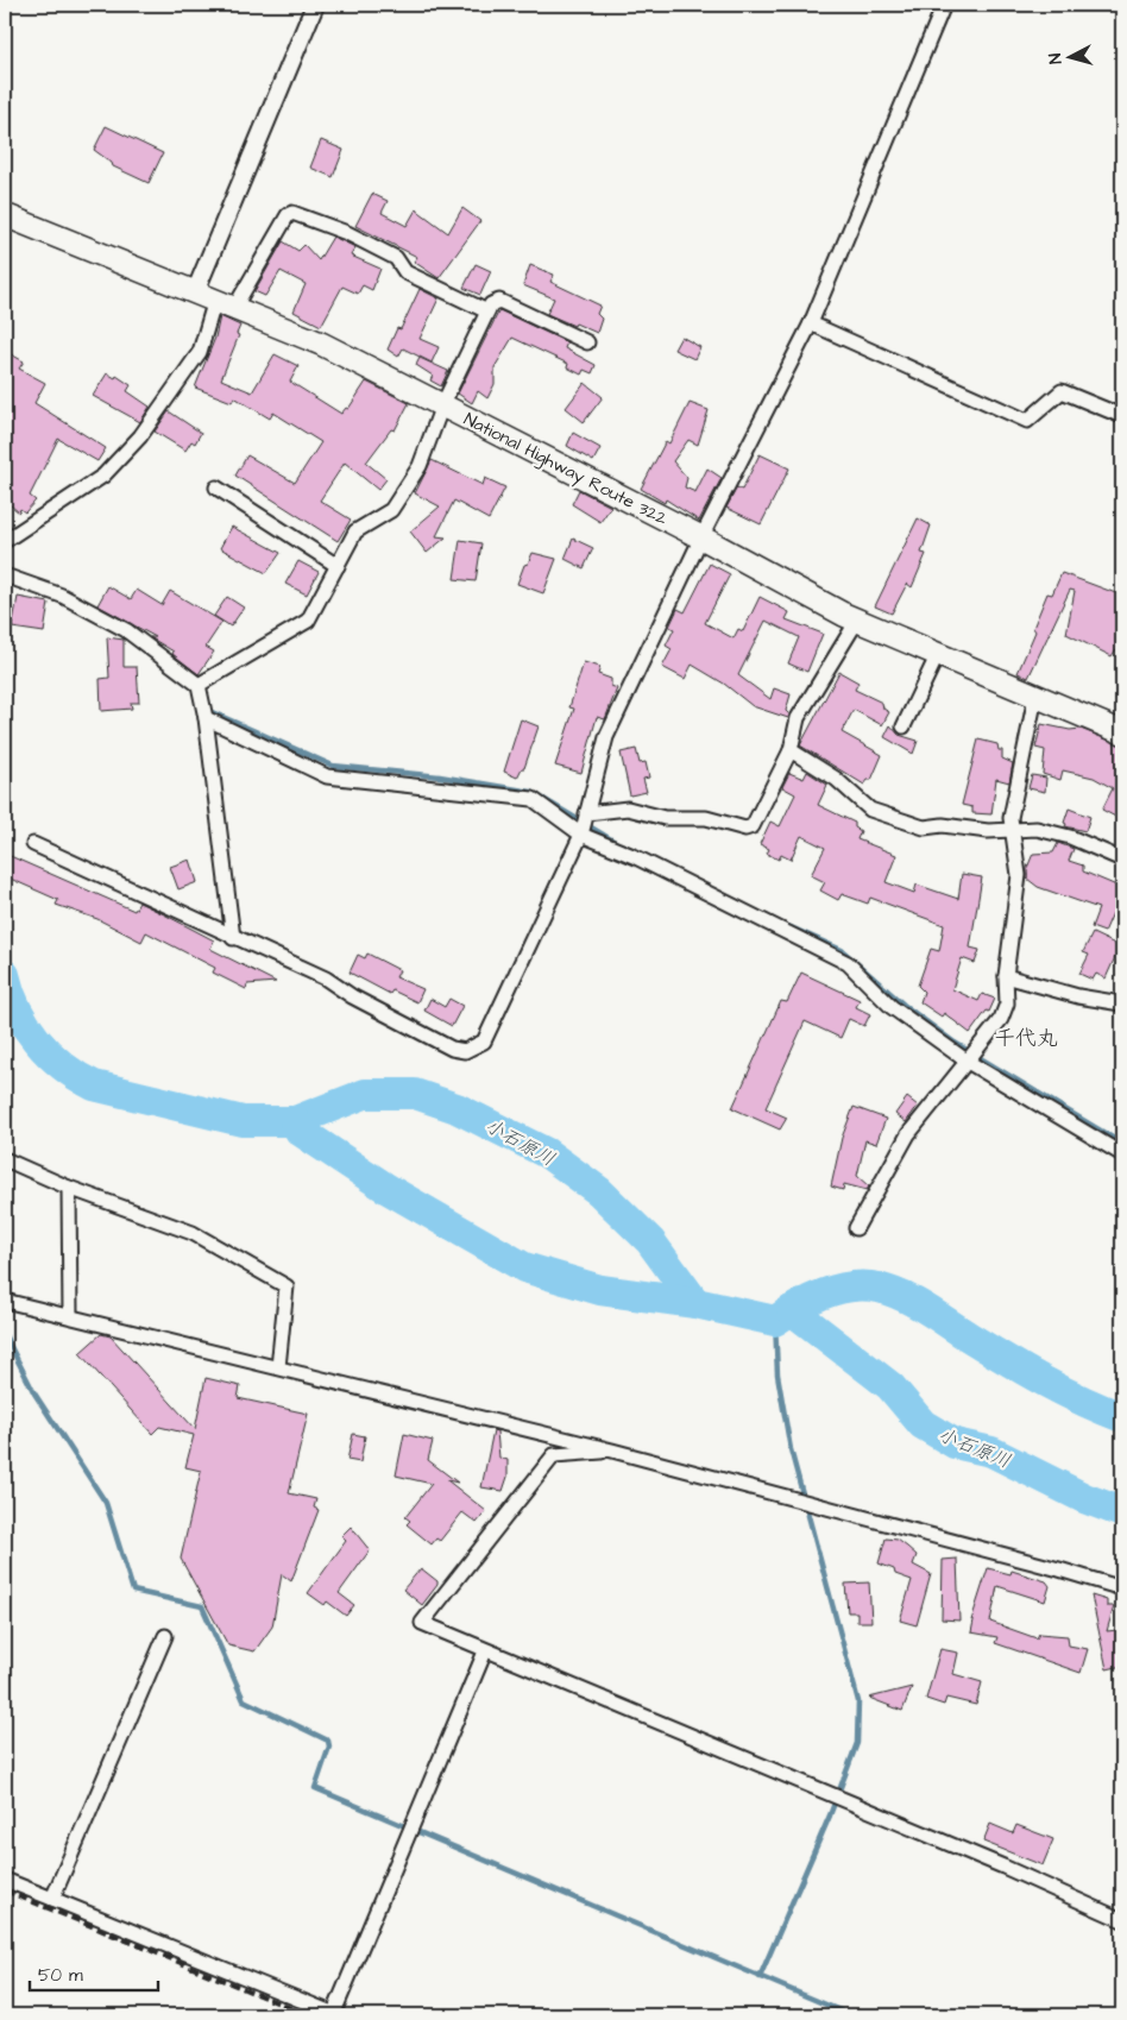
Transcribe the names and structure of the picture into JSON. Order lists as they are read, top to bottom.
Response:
{
  "streets": {
    "highway": ["National Highway Route 322"]
  },
  "districts": ["千代丸"],
  "water": ["小石原川"],
  "scale_bar": "50 m",
  "north": "left"
}
